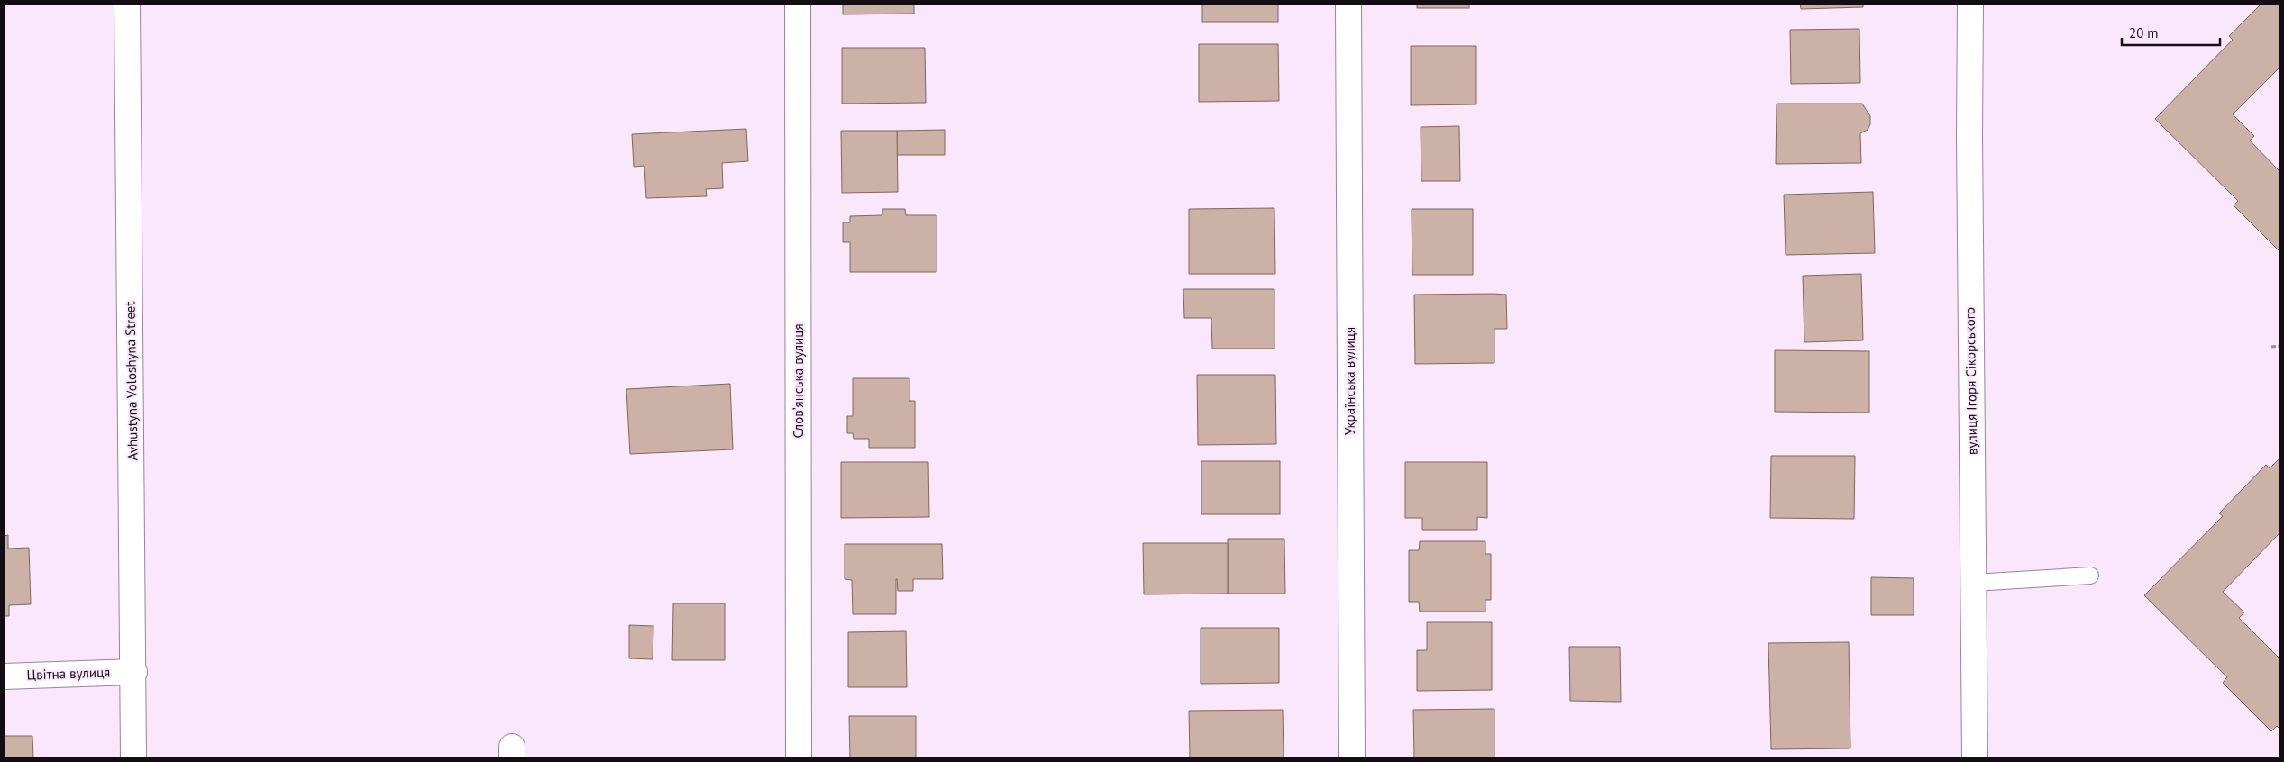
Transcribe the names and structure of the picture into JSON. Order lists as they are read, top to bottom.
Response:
{
  "streets": {
    "street": [
      "Avhustyna Voloshyna Street",
      "Словʼянська вулиця",
      "Українська вулиця",
      "вулиця Ігоря Сікорського",
      "Цвітна вулиця"
    ]
  },
  "crossings": [
    ["Avhustyna Voloshyna Street", "Цвітна вулиця"]
  ],
  "scale_bar": "20 m"
}
